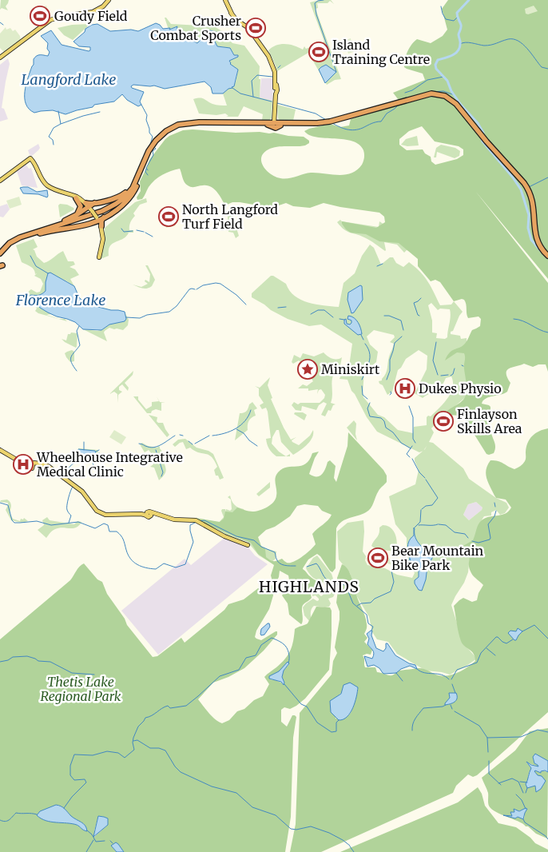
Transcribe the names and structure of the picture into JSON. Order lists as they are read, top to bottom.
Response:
{
  "districts": ["HIGHLANDS"],
  "water": ["Langford Lake", "Florence Lake"],
  "parks": ["Thetis Lake Regional Park"],
  "places": {
    "sports": [
      "Goudy Field",
      "Crusher Combat Sports",
      "Island Training Centre",
      "North Langford Turf Field",
      "Finlayson Skills Area",
      "Bear Mountain Bike Park"
    ],
    "place": ["Miniskirt"],
    "hospital": ["Dukes Physio", "Wheelhouse Integrative Medical Clinic"]
  }
}
